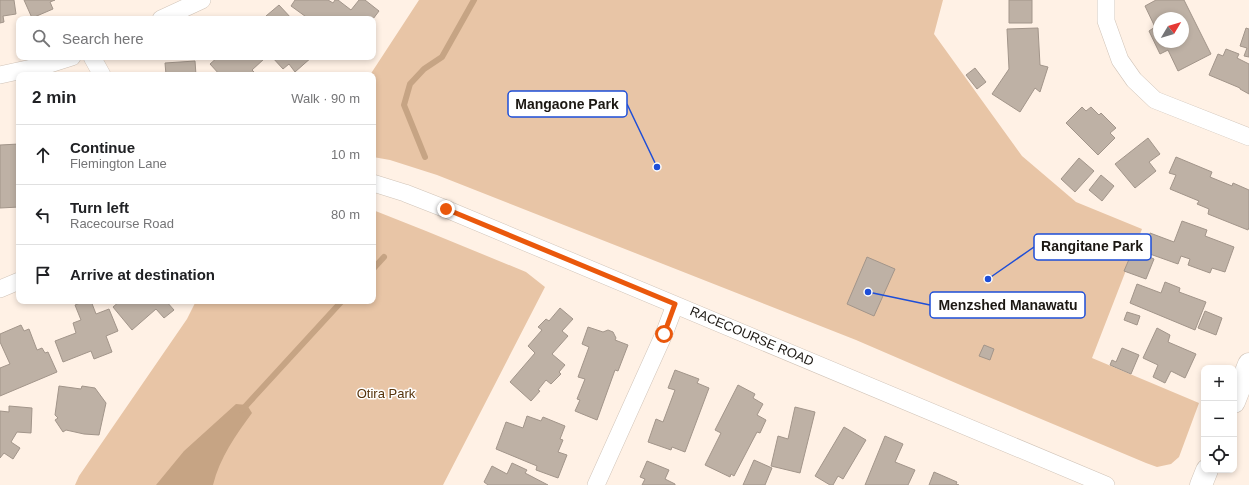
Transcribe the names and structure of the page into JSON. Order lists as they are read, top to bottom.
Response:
{
  "streets": {
    "street": ["RACECOURSE ROAD"]
  },
  "parks": ["Otira Park"],
  "places": ["Mangaone Park", "Rangitane Park", "Menzshed Manawatu"],
  "north": "top right",
  "page": {
    "search": "Search here",
    "heading": ["2 min", "Walk · 90 m"],
    "list": [
      ["Continue", "Flemington Lane", "10 m"],
      ["Turn left", "Racecourse Road", "80 m"],
      "Arrive at destination"
    ],
    "map_buttons": ["+", "−"]
  }
}
